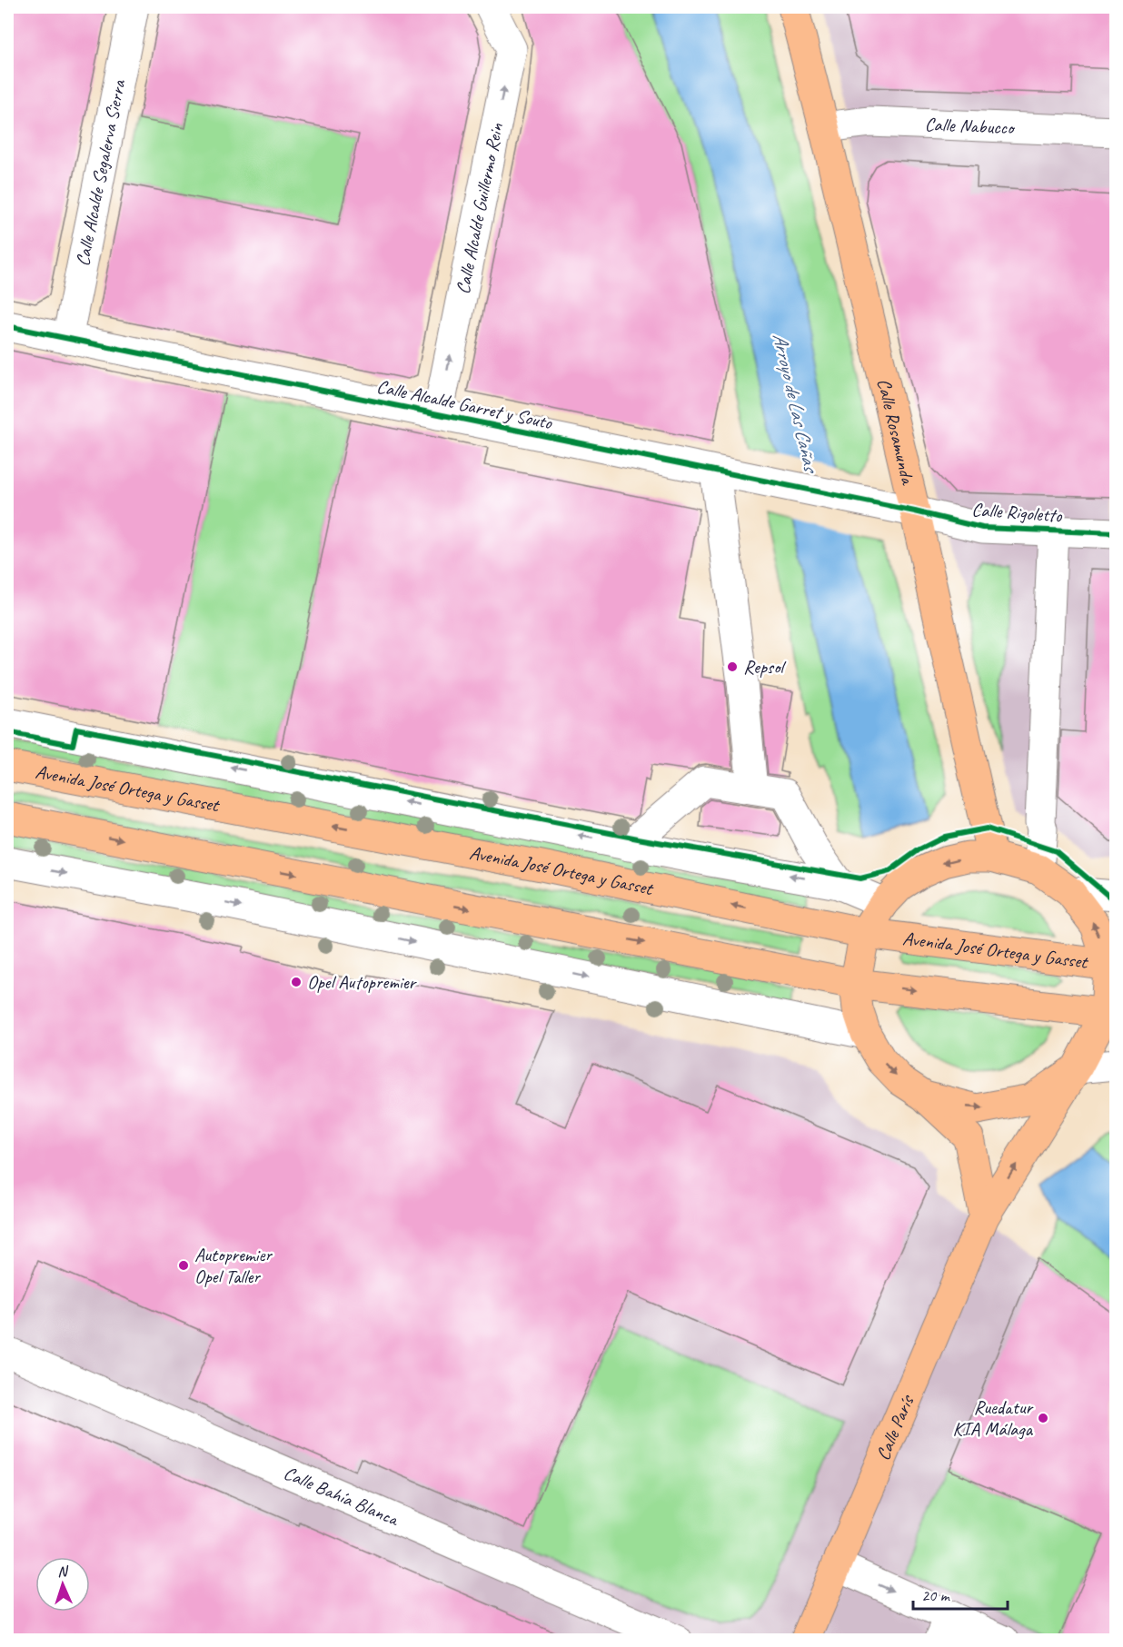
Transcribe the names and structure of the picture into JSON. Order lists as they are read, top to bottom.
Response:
{
  "streets": {
    "main road": ["Calle Rosamunda", "Avenida José Ortega y Gasset", "Calle París"],
    "street": [
      "Calle Nabucco",
      "Calle Alcalde Segalerva Sierra",
      "Calle Alcalde Guillermo Rein",
      "Calle Alcalde Garret y Souto",
      "Calle Rigoletto",
      "Calle Bahía Blanca"
    ]
  },
  "crossings": [
    ["Calle Nabucco", "Calle Rosamunda"],
    ["Calle Alcalde Segalerva Sierra", "Calle Alcalde Garret y Souto"],
    ["Calle Alcalde Guillermo Rein", "Calle Alcalde Garret y Souto"],
    ["Calle Alcalde Garret y Souto", "Calle Rosamunda"],
    ["Calle Alcalde Garret y Souto", "Calle Rigoletto"],
    ["Calle Rosamunda", "Calle Rigoletto"]
  ],
  "one_way": ["Calle Alcalde Guillermo Rein"],
  "water": ["Arroyo de Las Cañas"],
  "places": [
    "Repsol",
    "Opel Autopremier",
    "Autopremier Opel Taller",
    "Ruedatur KIA Málaga"
  ],
  "scale_bar": "20 m",
  "north": "top"
}
